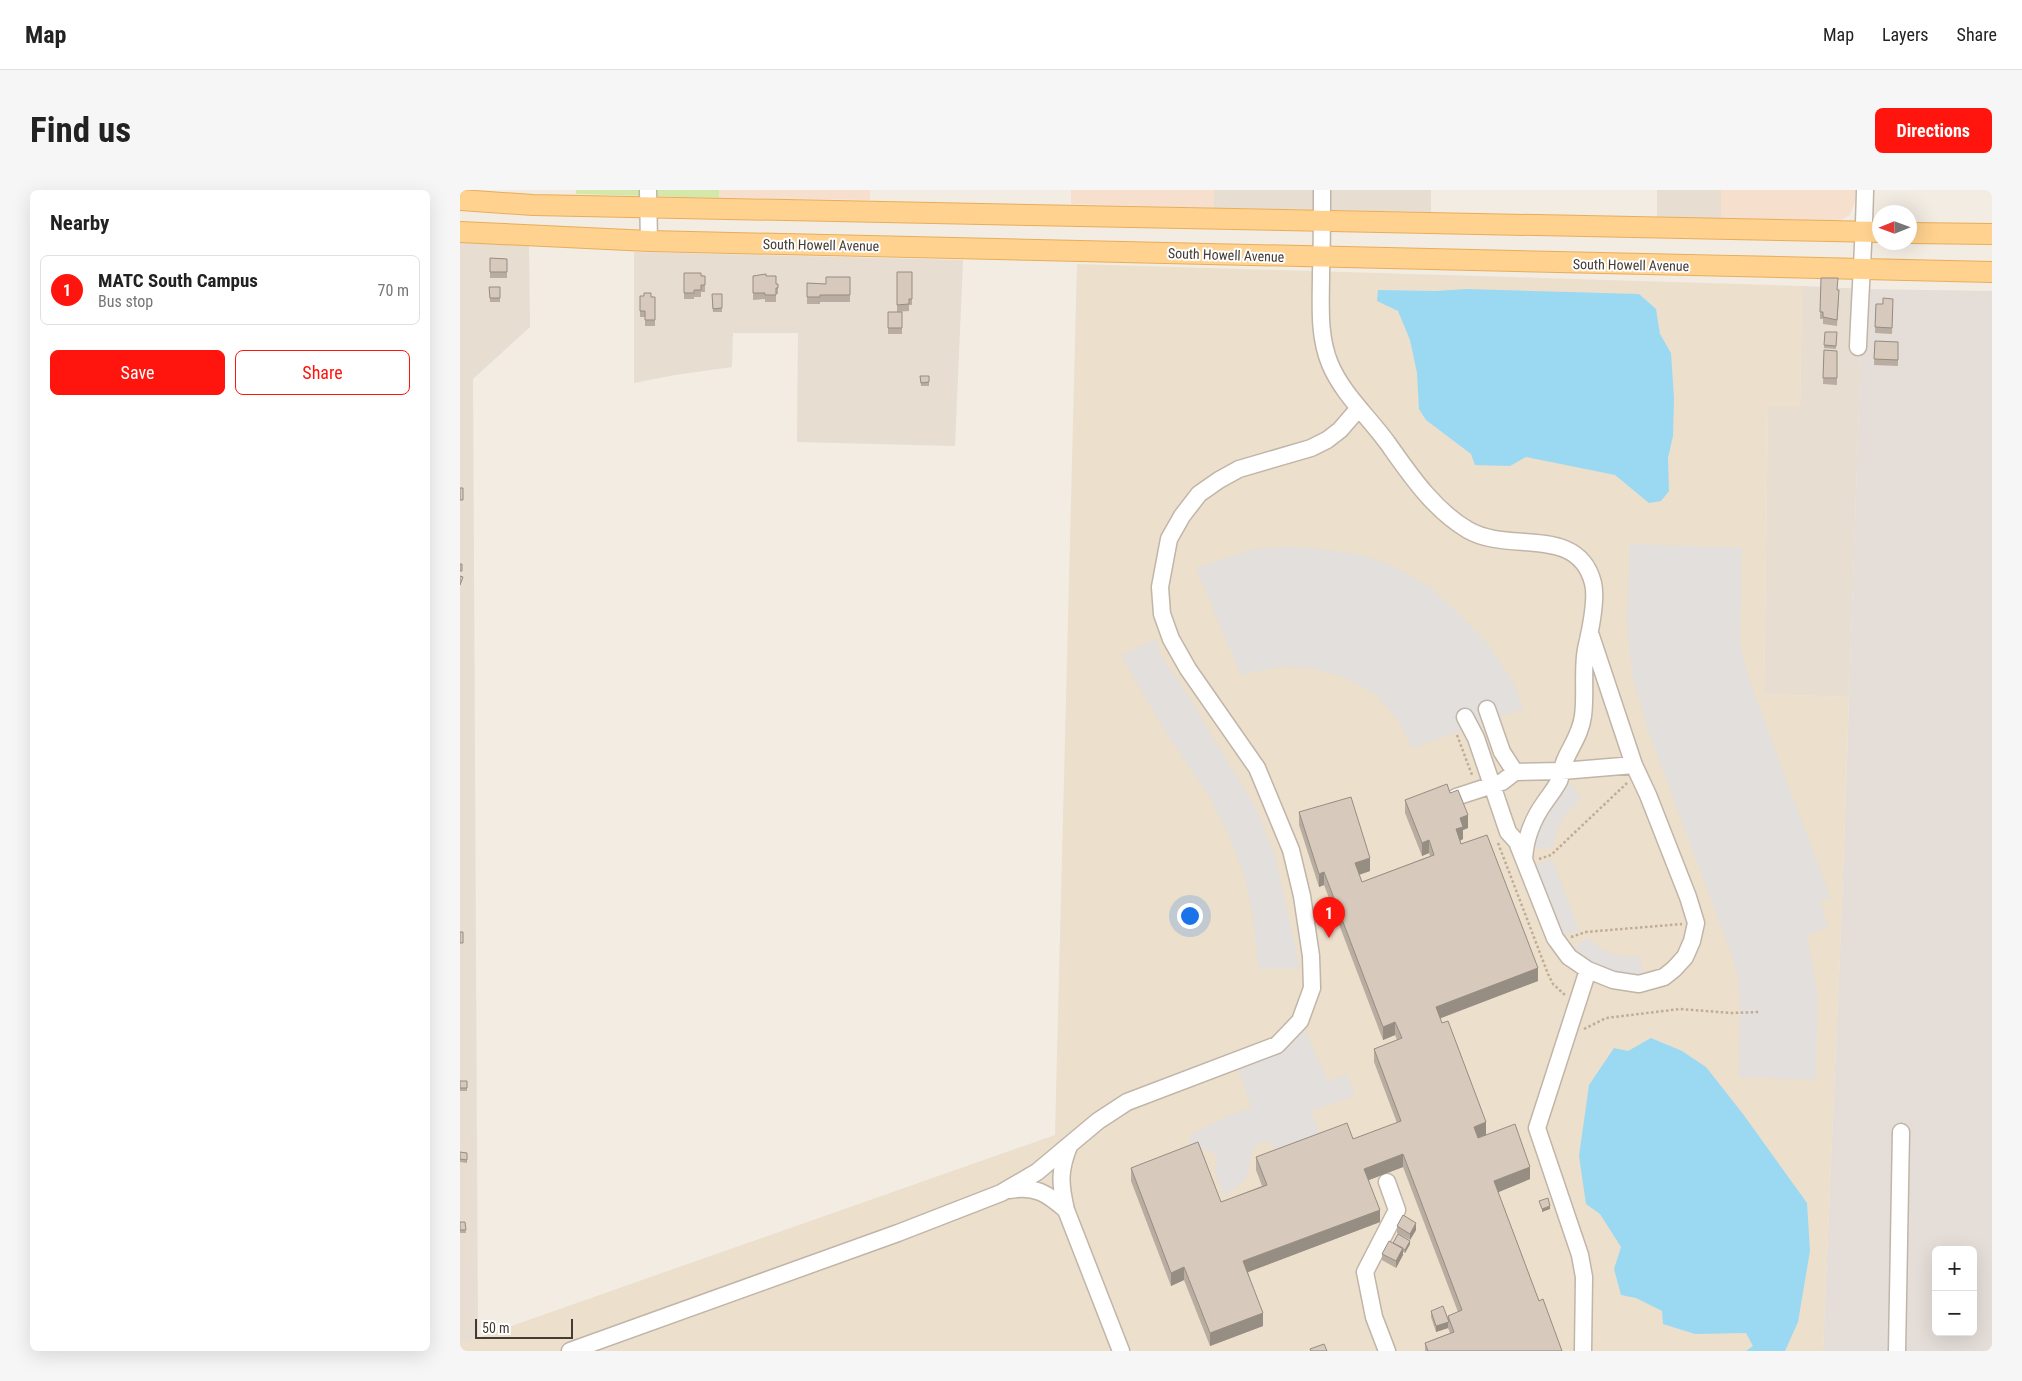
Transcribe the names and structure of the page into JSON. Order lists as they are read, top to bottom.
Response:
{
  "streets": {
    "main road": ["South Howell Avenue"]
  },
  "scale_bar": "50 m",
  "north": "left",
  "page": {
    "header": "Map",
    "nav": ["Map", "Layers", "Share"],
    "buttons": [
      "Directions",
      ["Save", "Share"]
    ],
    "title": "Find us",
    "heading": "Nearby",
    "list": [
      {
        "mark": "1",
        "name": "MATC South Campus",
        "note": "Bus stop",
        "value": "70 m"
      }
    ],
    "pins": "1",
    "map_buttons": ["+", "−"],
    "scale": "50 m"
  }
}
